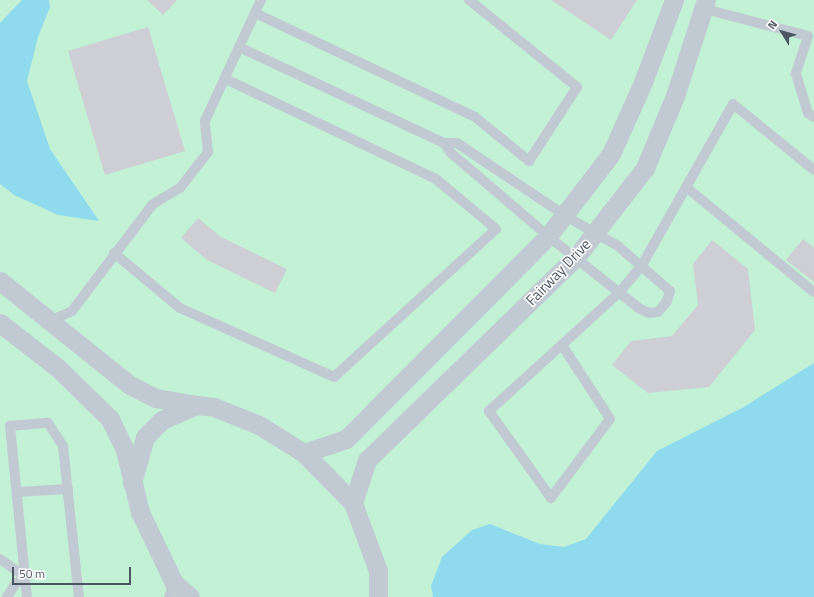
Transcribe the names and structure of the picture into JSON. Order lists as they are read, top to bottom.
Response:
{
  "streets": {
    "street": ["Fairway Drive"]
  },
  "scale_bar": "50 m",
  "north": "top left"
}
